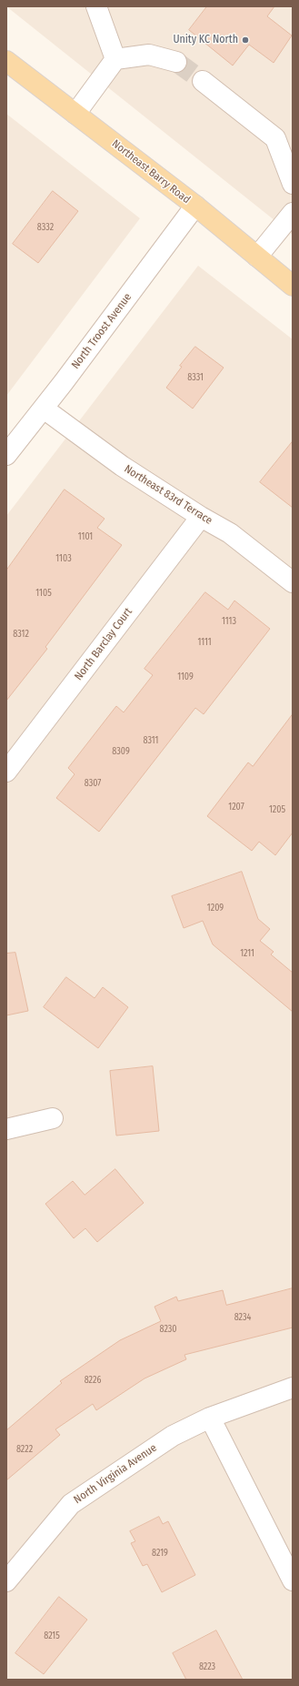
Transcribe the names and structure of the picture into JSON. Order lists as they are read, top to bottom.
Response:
{
  "streets": {
    "main road": ["Northeast Barry Road"],
    "street": [
      "North Troost Avenue",
      "Northeast 83rd Terrace",
      "North Barclay Court",
      "North Virginia Avenue"
    ]
  },
  "crossings": [
    ["Northeast Barry Road", "North Troost Avenue"],
    ["North Troost Avenue", "Northeast 83rd Terrace"],
    ["Northeast 83rd Terrace", "North Barclay Court"]
  ],
  "places": ["Unity KC North"],
  "house_numbers": [
    "8332",
    "8331",
    "1101",
    "1103",
    "1105",
    "1113",
    "8312",
    "1111",
    "1109",
    "8311",
    "8309",
    "8307",
    "1207",
    "1205",
    "1209",
    "1211",
    "8234",
    "8230",
    "8226",
    "8222",
    "8219",
    "8215",
    "8223"
  ]
}
